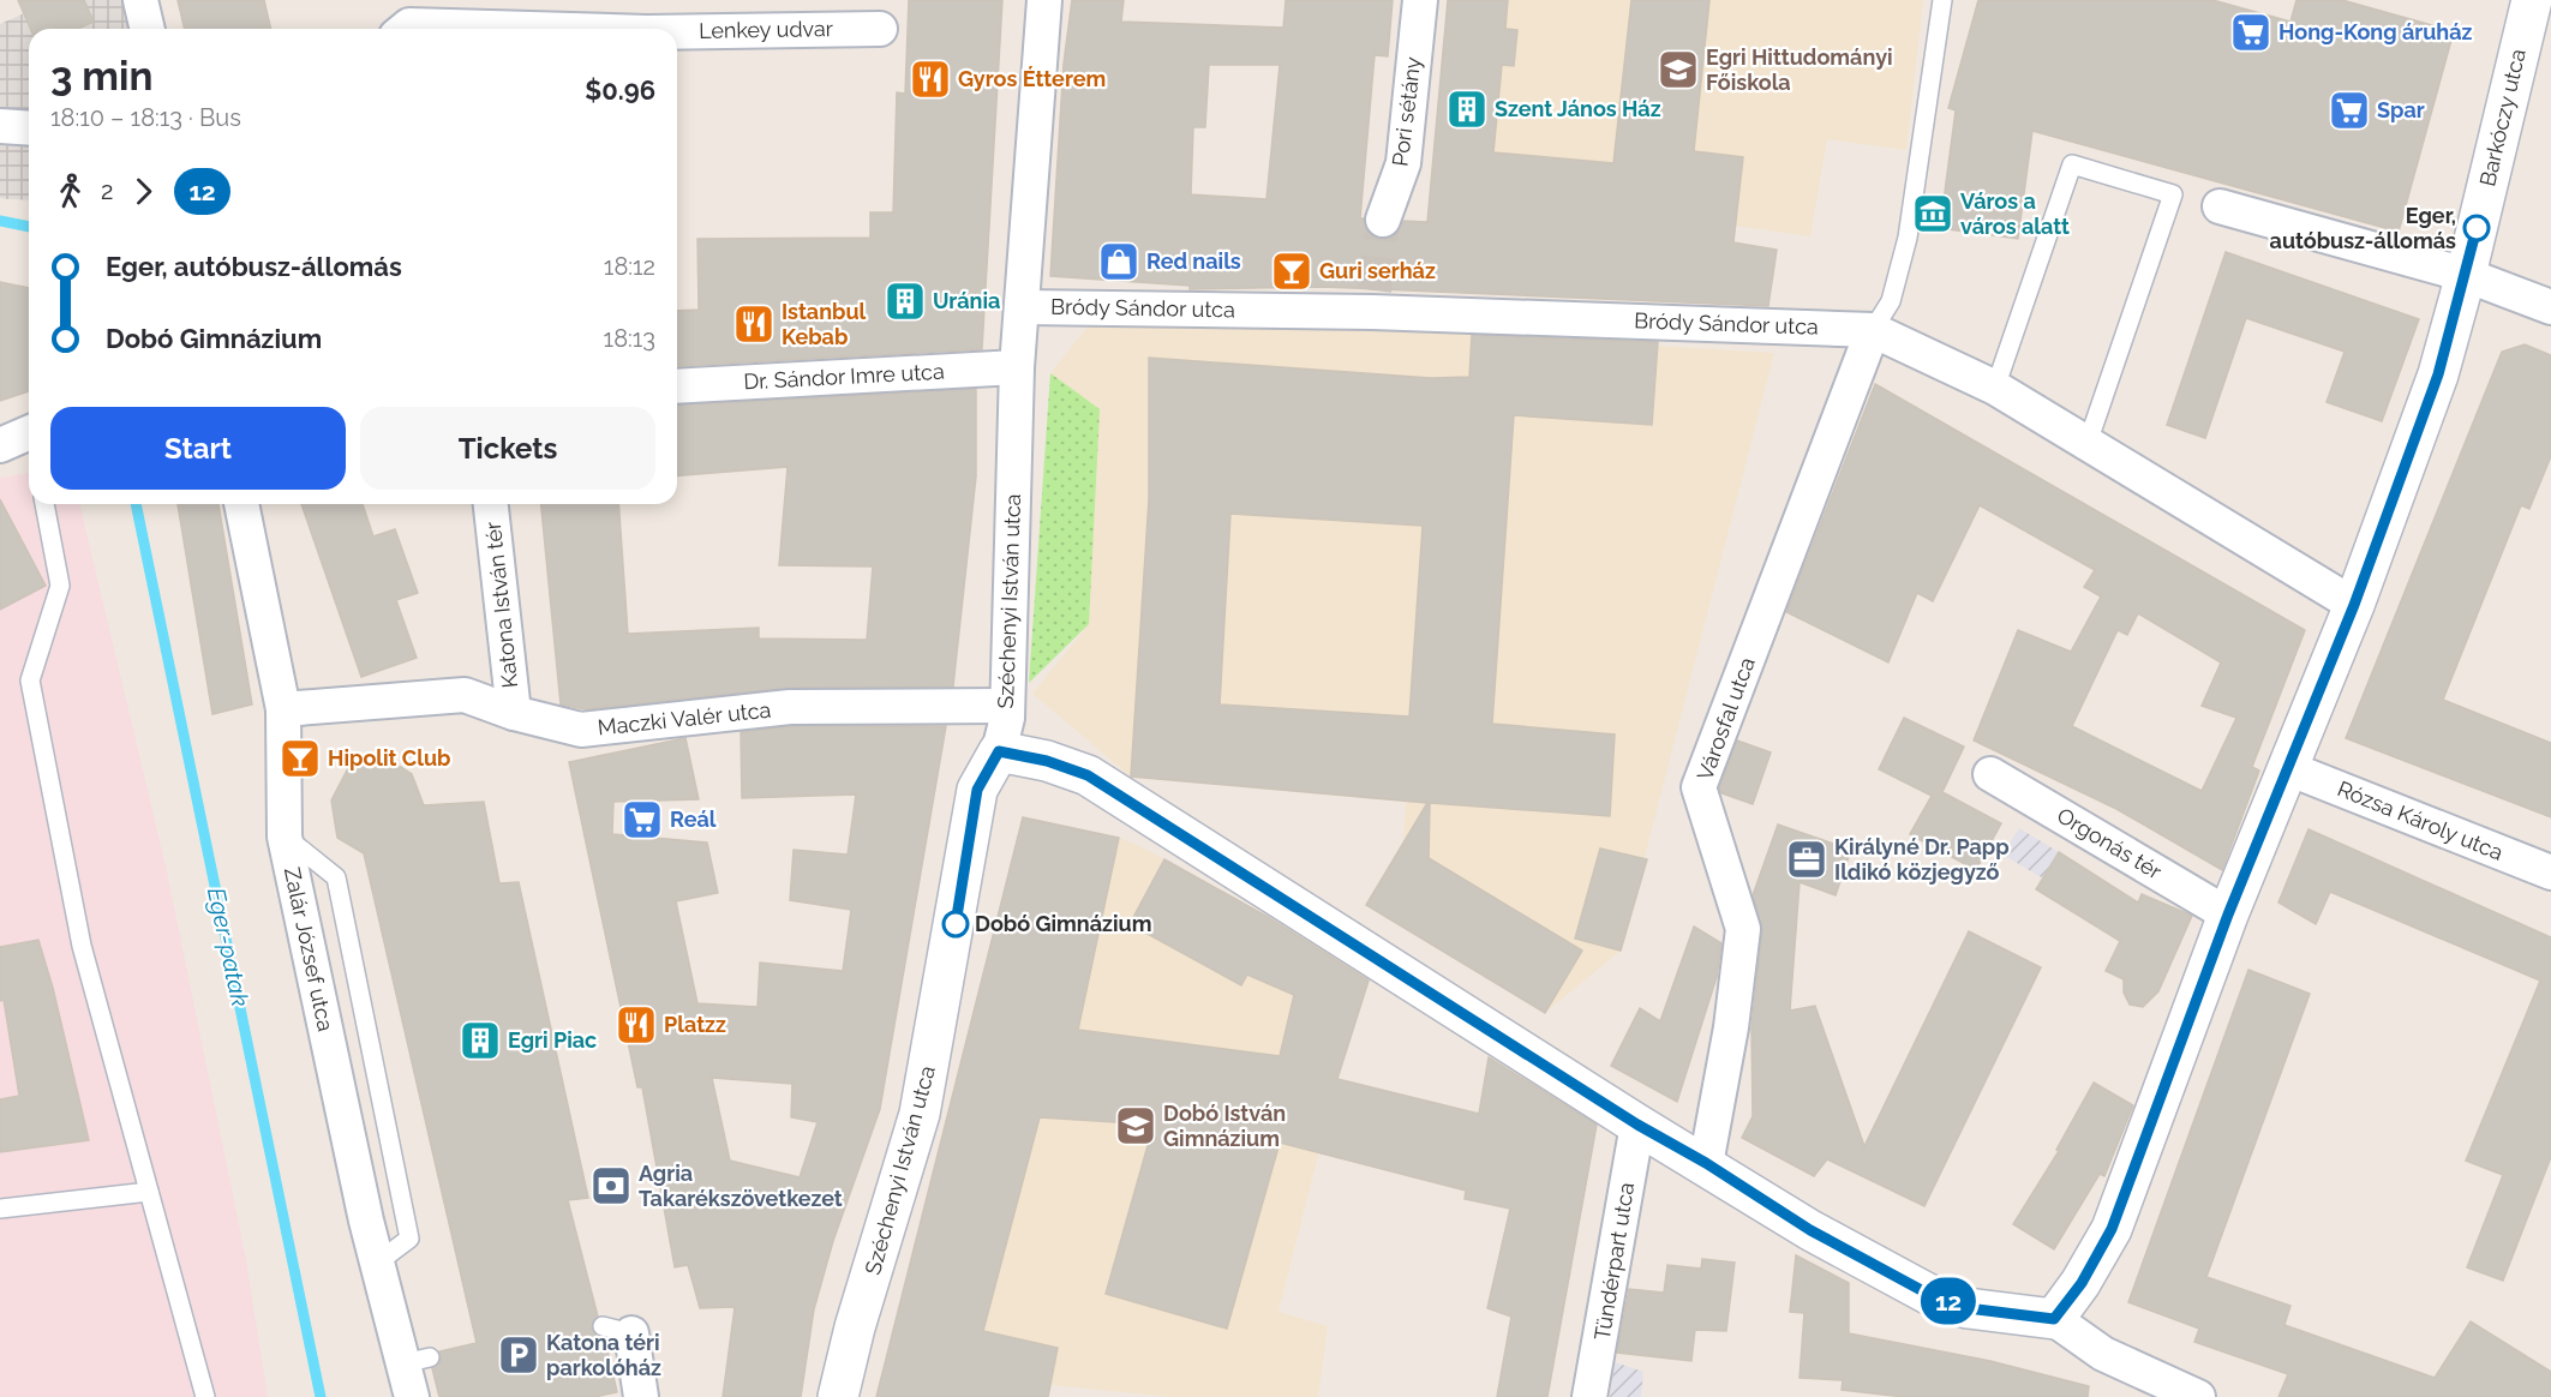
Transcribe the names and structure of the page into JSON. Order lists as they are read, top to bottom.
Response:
{
  "streets": {
    "street": [
      "Lenkey udvar",
      "Pori sétány",
      "Barkóczy utca",
      "Bródy Sándor utca",
      "Dr. Sándor Imre utca",
      "Széchenyi István utca",
      "Katona István tér",
      "Maczki Valér utca",
      "Városfal utca",
      "Rózsa Károly utca",
      "Orgonás tér",
      "Zalár József utca",
      "Tündérpart utca"
    ]
  },
  "crossings": [
    ["Barkóczy utca", "Bródy Sándor utca"],
    ["Barkóczy utca", "Rózsa Károly utca"],
    ["Barkóczy utca", "Orgonás tér"],
    ["Bródy Sándor utca", "Széchenyi István utca"],
    ["Bródy Sándor utca", "Városfal utca"],
    ["Dr. Sándor Imre utca", "Széchenyi István utca"],
    ["Széchenyi István utca", "Maczki Valér utca"],
    ["Katona István tér", "Maczki Valér utca"],
    ["Maczki Valér utca", "Zalár József utca"]
  ],
  "water": ["Eger-patak"],
  "places": {
    "supermarket": ["Hong-Kong áruház", "Spar", "Reál"],
    "school or university": ["Egri Hittudományi Főiskola", "Dobó István Gimnázium"],
    "restaurant": ["Gyros Étterem", "Istanbul Kebab", "Platzz"],
    "building": ["Szent János Ház", "Uránia", "Egri Piac"],
    "museum": ["Város a város alatt"],
    "other": ["Eger, autóbusz-állomás", "Dobó Gimnázium"],
    "shop": ["Red nails"],
    "bar": ["Guri serház", "Hipolit Club"],
    "office": ["Királyné Dr. Papp Ildikó közjegyző"],
    "bank": ["Agria Takarékszövetkezet"],
    "parking": ["Katona téri parkolóház"]
  },
  "lines": ["bus line 12"],
  "page": {
    "on_map": "12",
    "heading": ["3 min", "18:10 – 18:13 · Bus", "$0.96"],
    "legs": ["2", "12"],
    "list": [
      {
        "name": "Eger, autóbusz-állomás",
        "value": "18:12"
      },
      {
        "name": "Dobó Gimnázium",
        "value": "18:13"
      }
    ],
    "buttons": ["Start", "Tickets"]
  }
}
